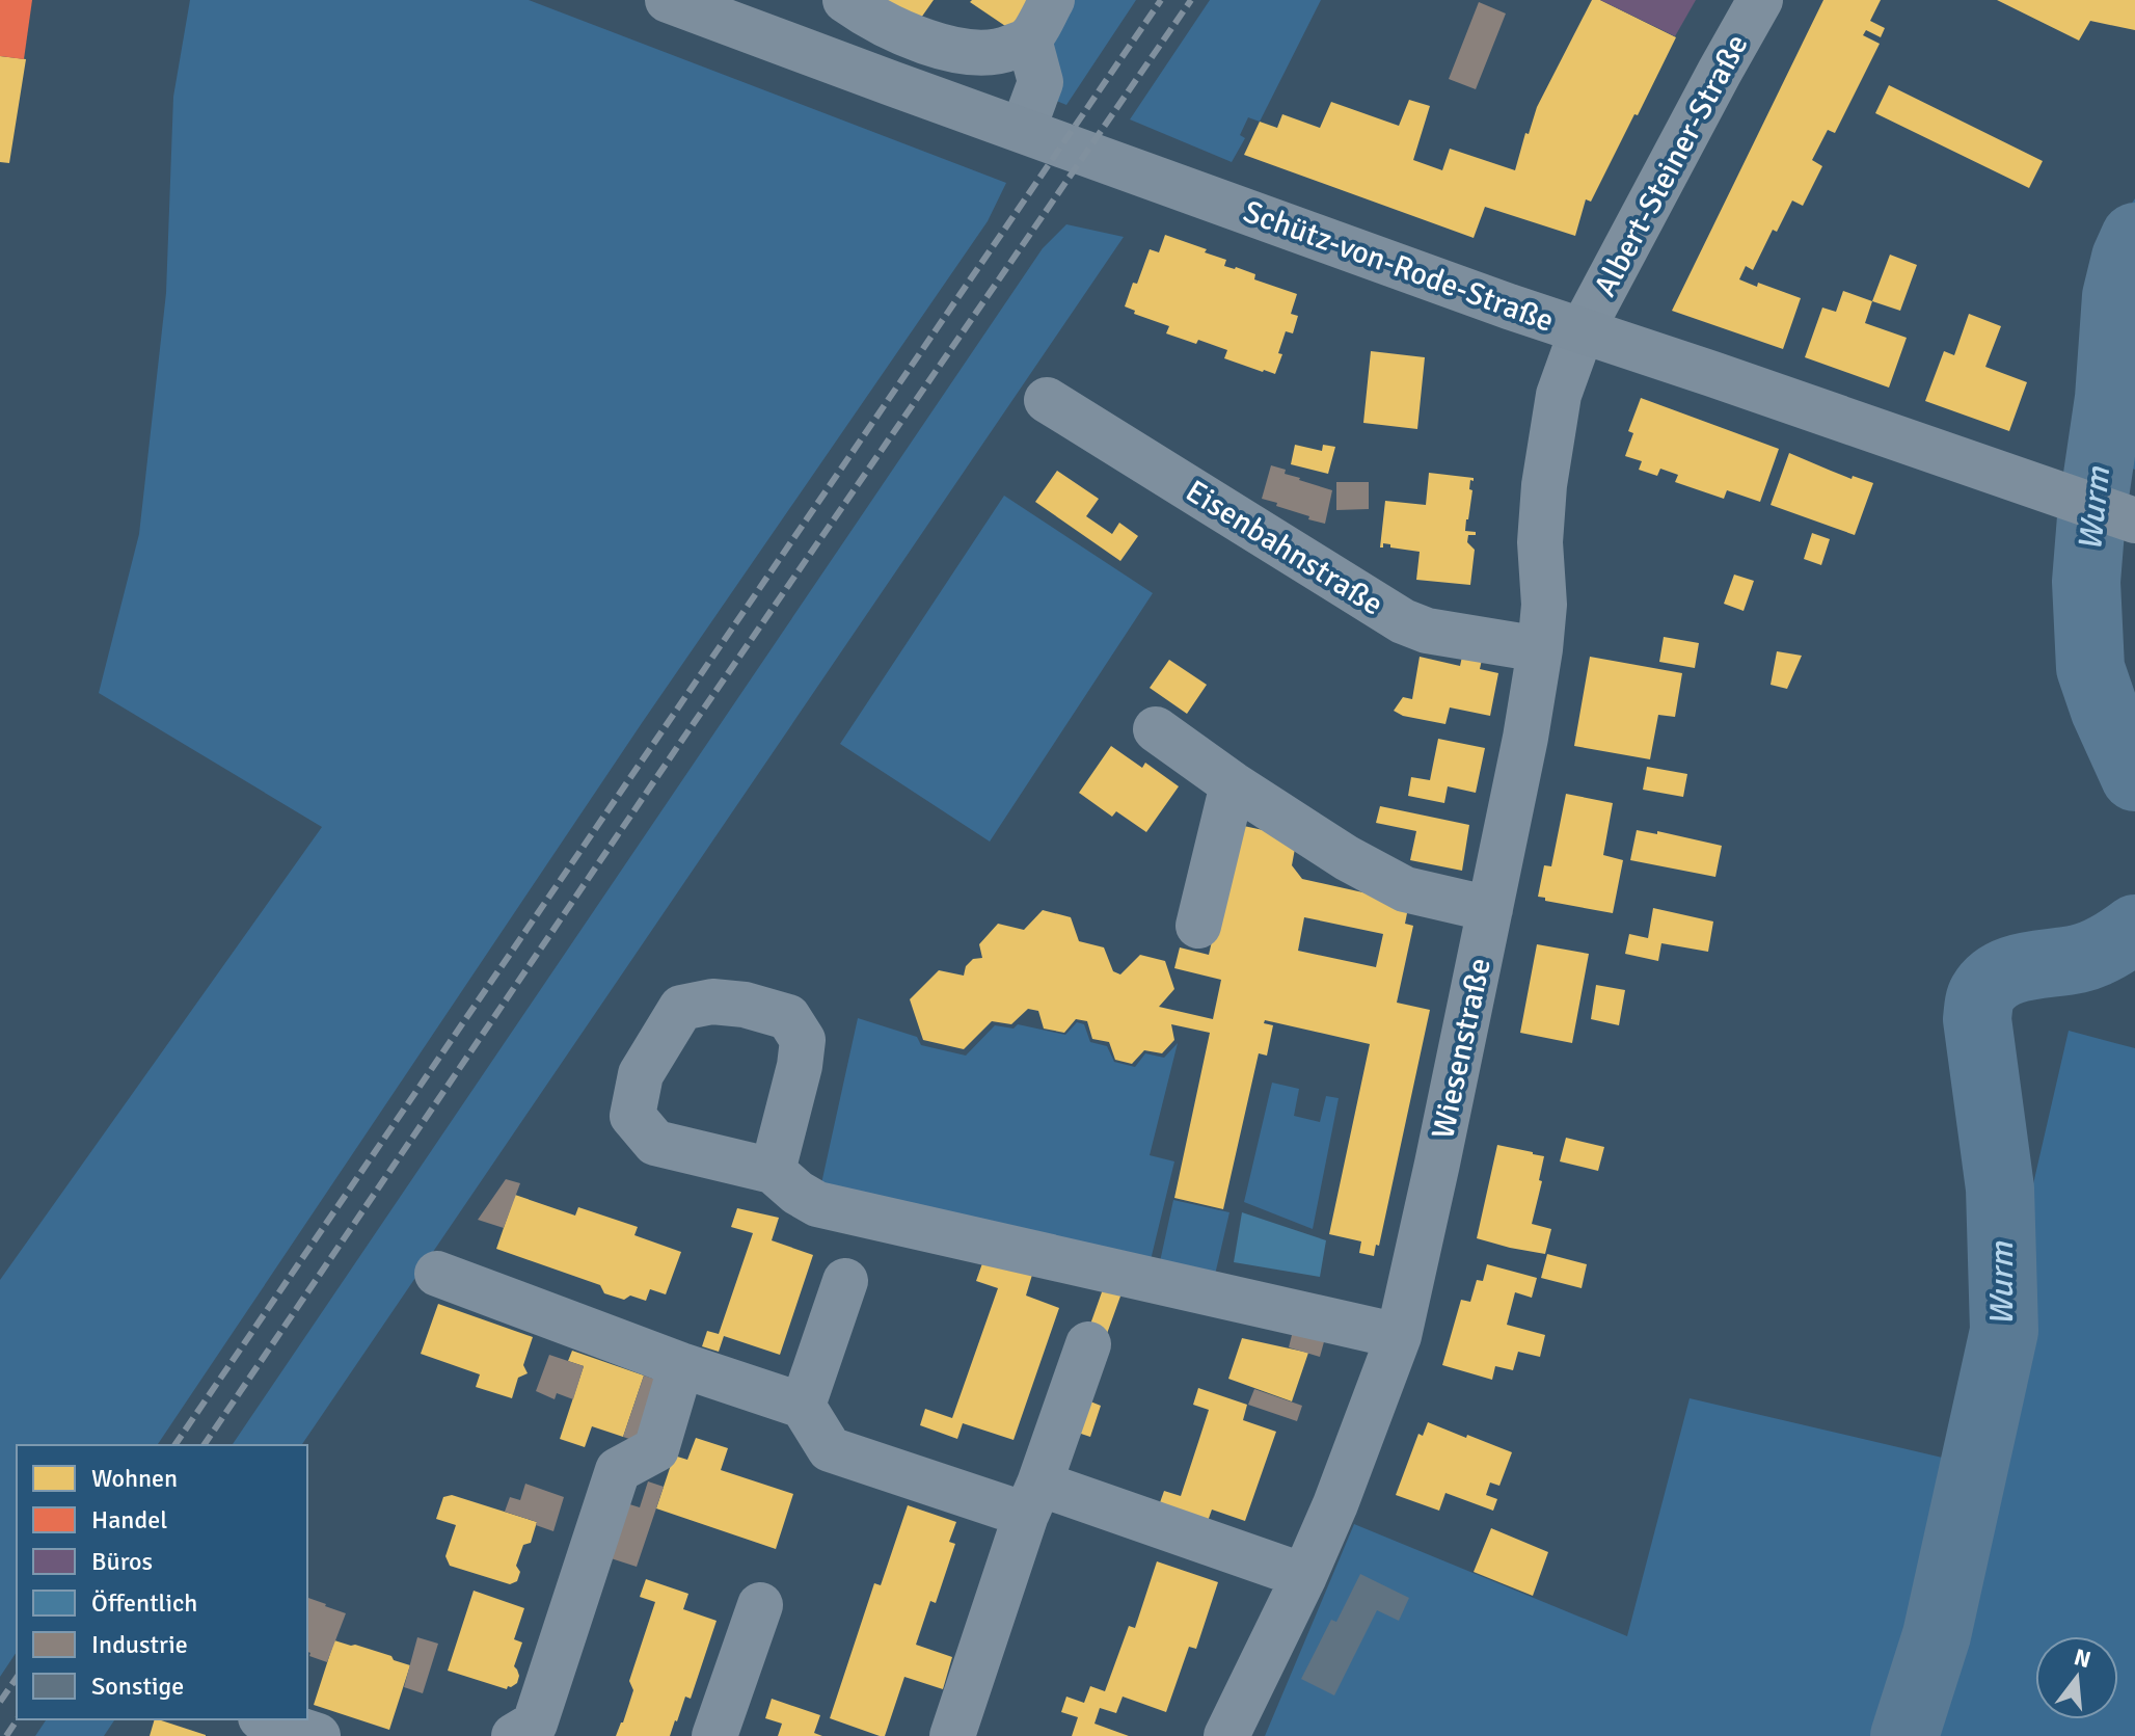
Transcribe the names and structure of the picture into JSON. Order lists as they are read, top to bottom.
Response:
{
  "streets": {
    "main road": ["Schütz-von-Rode-Straße"],
    "street": ["Albert-Steiner-Straße", "Eisenbahnstraße", "Wiesenstraße"]
  },
  "crossings": [
    ["Albert-Steiner-Straße", "Schütz-von-Rode-Straße"],
    ["Albert-Steiner-Straße", "Wiesenstraße"],
    ["Schütz-von-Rode-Straße", "Wiesenstraße"],
    ["Eisenbahnstraße", "Wiesenstraße"]
  ],
  "water": ["Wurm"],
  "legend": [
    "Wohnen",
    "Handel",
    "Büros",
    "Öffentlich",
    "Industrie",
    "Sonstige"
  ],
  "north": "top"
}
